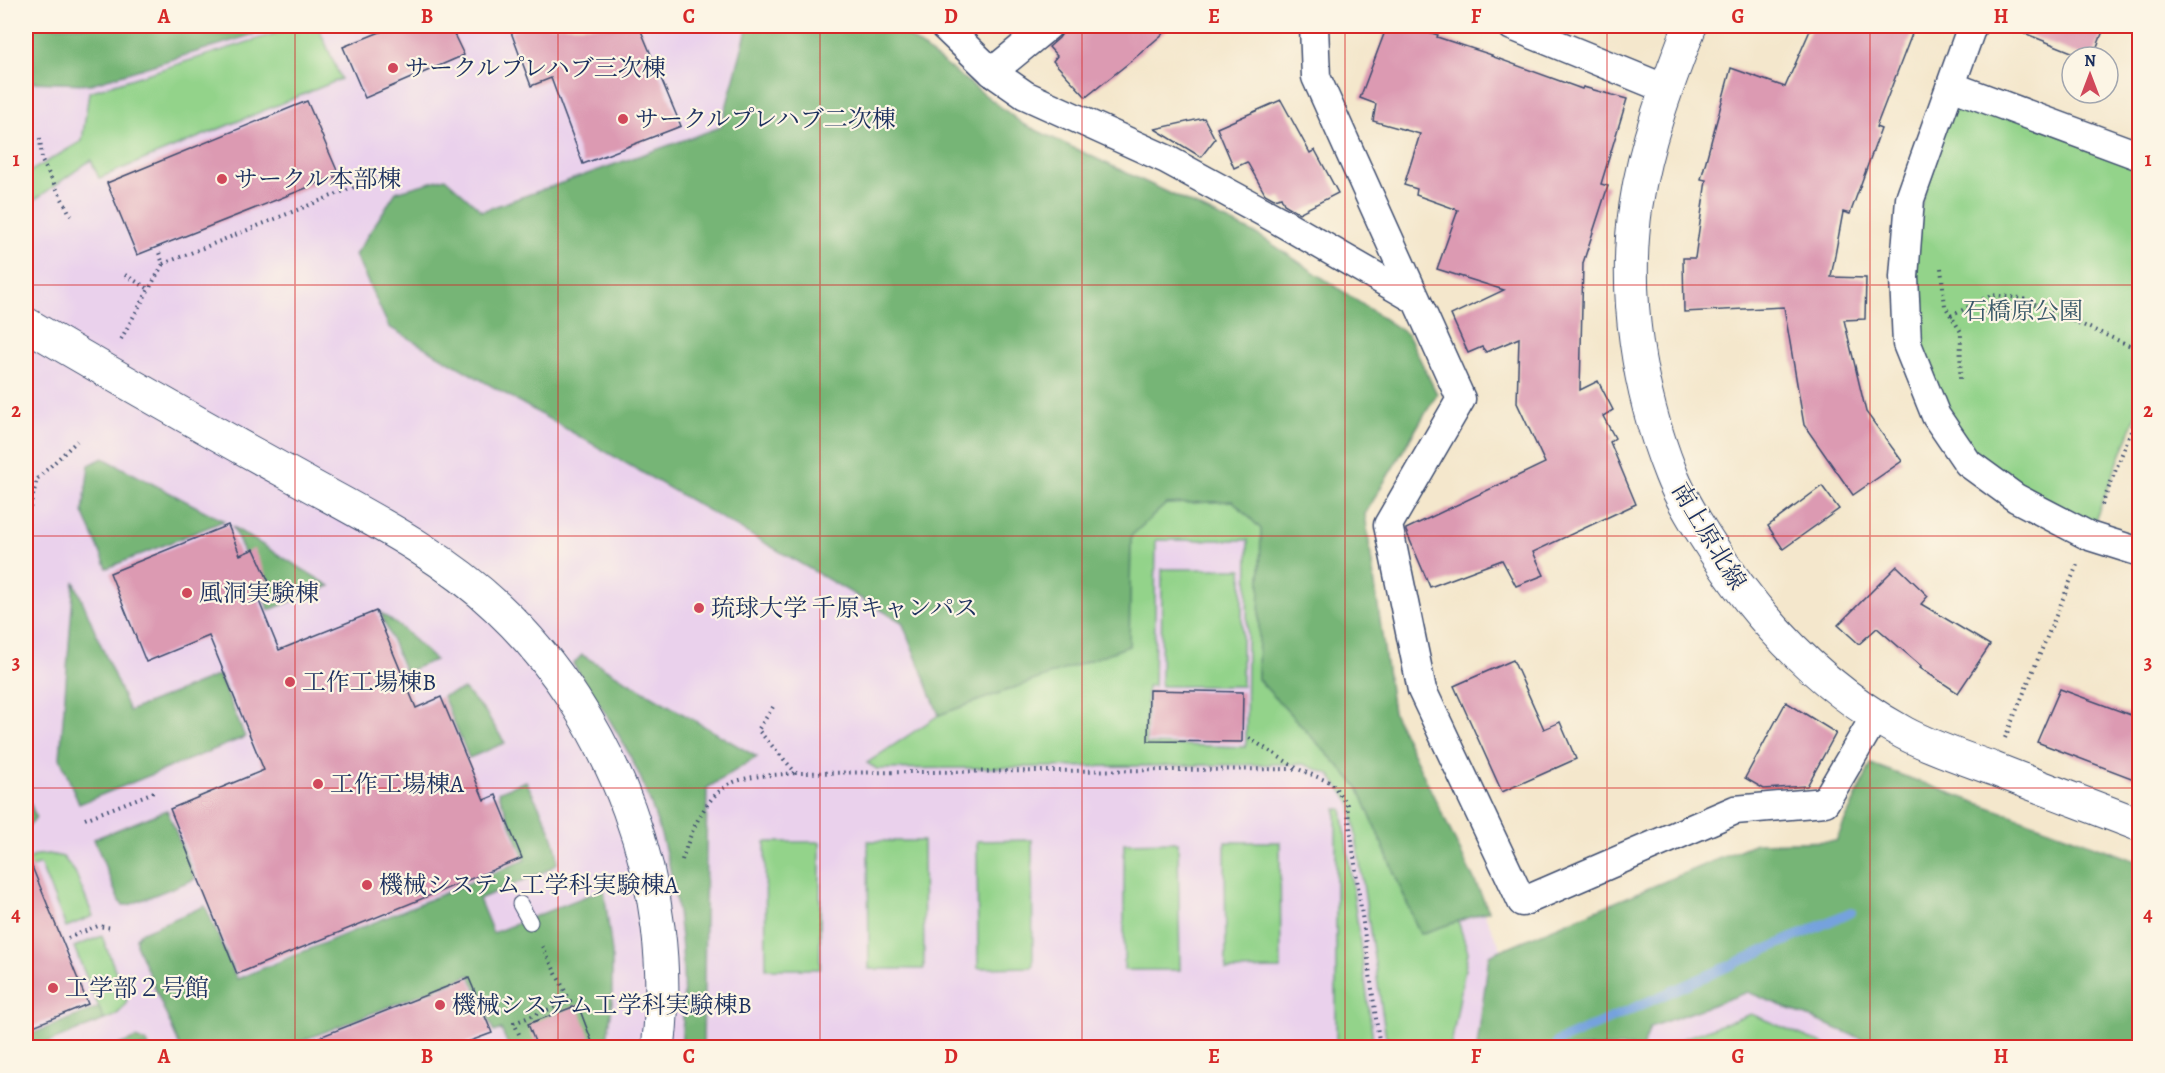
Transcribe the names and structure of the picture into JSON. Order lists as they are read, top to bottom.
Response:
{
  "streets": {
    "street": ["南上原北線"]
  },
  "parks": ["石橋原公園"],
  "places": [
    "サークルプレハブ三次棟",
    "サークルプレハブ二次棟",
    "サークル本部棟",
    "風洞実験棟",
    "琉球大学 千原キャンパス",
    "工作工場棟B",
    "工作工場棟A",
    "機械システム工学科実験棟A",
    "工学部２号館",
    "機械システム工学科実験棟B"
  ],
  "north": "top",
  "grid": {
    "columns": [
      "A",
      "B",
      "C",
      "D",
      "E",
      "F",
      "G",
      "H"
    ],
    "rows": [
      "1",
      "2",
      "3",
      "4"
    ]
  }
}
